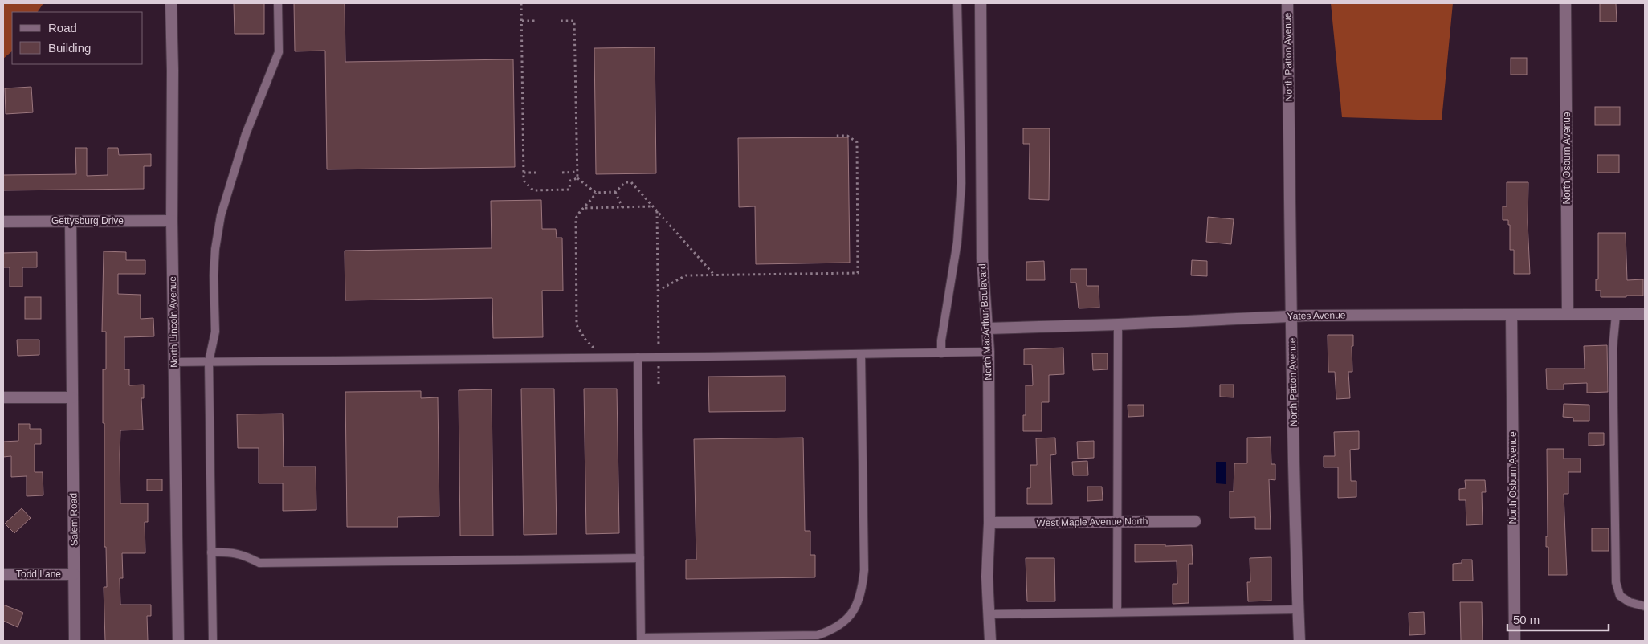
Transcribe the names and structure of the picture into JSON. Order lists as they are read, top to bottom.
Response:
{
  "streets": {
    "street": [
      "North Patton Avenue",
      "North Osburn Avenue",
      "Gettysburg Drive",
      "Yates Avenue",
      "North Lincoln Avenue",
      "North MacArthur Boulevard",
      "Salem Road",
      "West Maple Avenue North",
      "Todd Lane"
    ]
  },
  "crossings": [
    ["North Patton Avenue", "Yates Avenue"],
    ["North Osburn Avenue", "Yates Avenue"],
    ["Gettysburg Drive", "North Lincoln Avenue"],
    ["Gettysburg Drive", "Salem Road"],
    ["Yates Avenue", "North MacArthur Boulevard"],
    ["North MacArthur Boulevard", "West Maple Avenue North"],
    ["Salem Road", "Todd Lane"]
  ],
  "legend": ["Road", "Building"],
  "scale_bar": "50 m"
}
